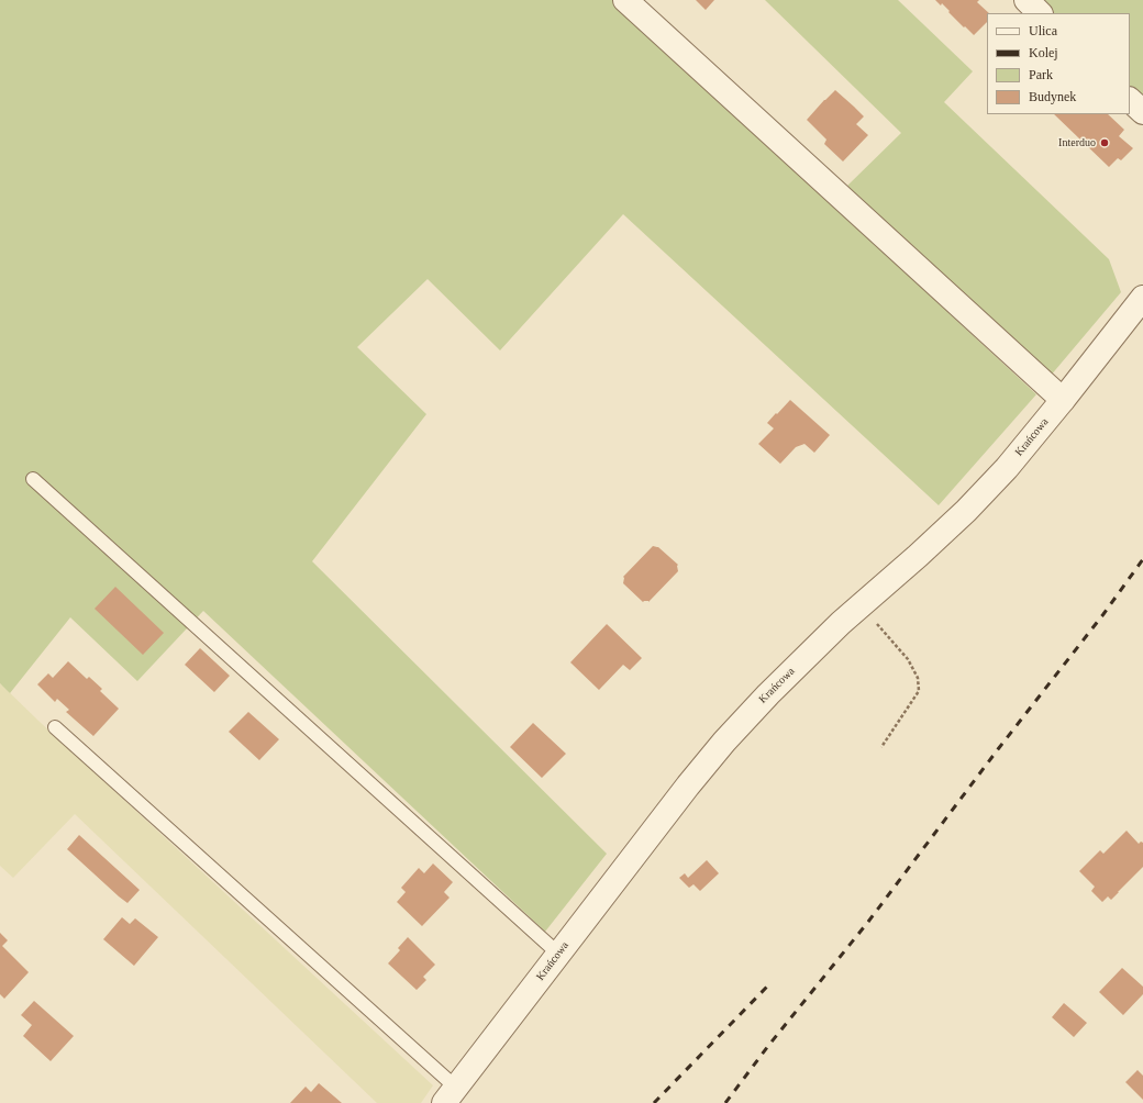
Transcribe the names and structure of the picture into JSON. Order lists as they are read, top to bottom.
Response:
{
  "streets": {
    "street": ["Krańcowa"]
  },
  "places": ["Interduo"],
  "legend": [
    "Ulica",
    "Kolej",
    "Park",
    "Budynek"
  ]
}
